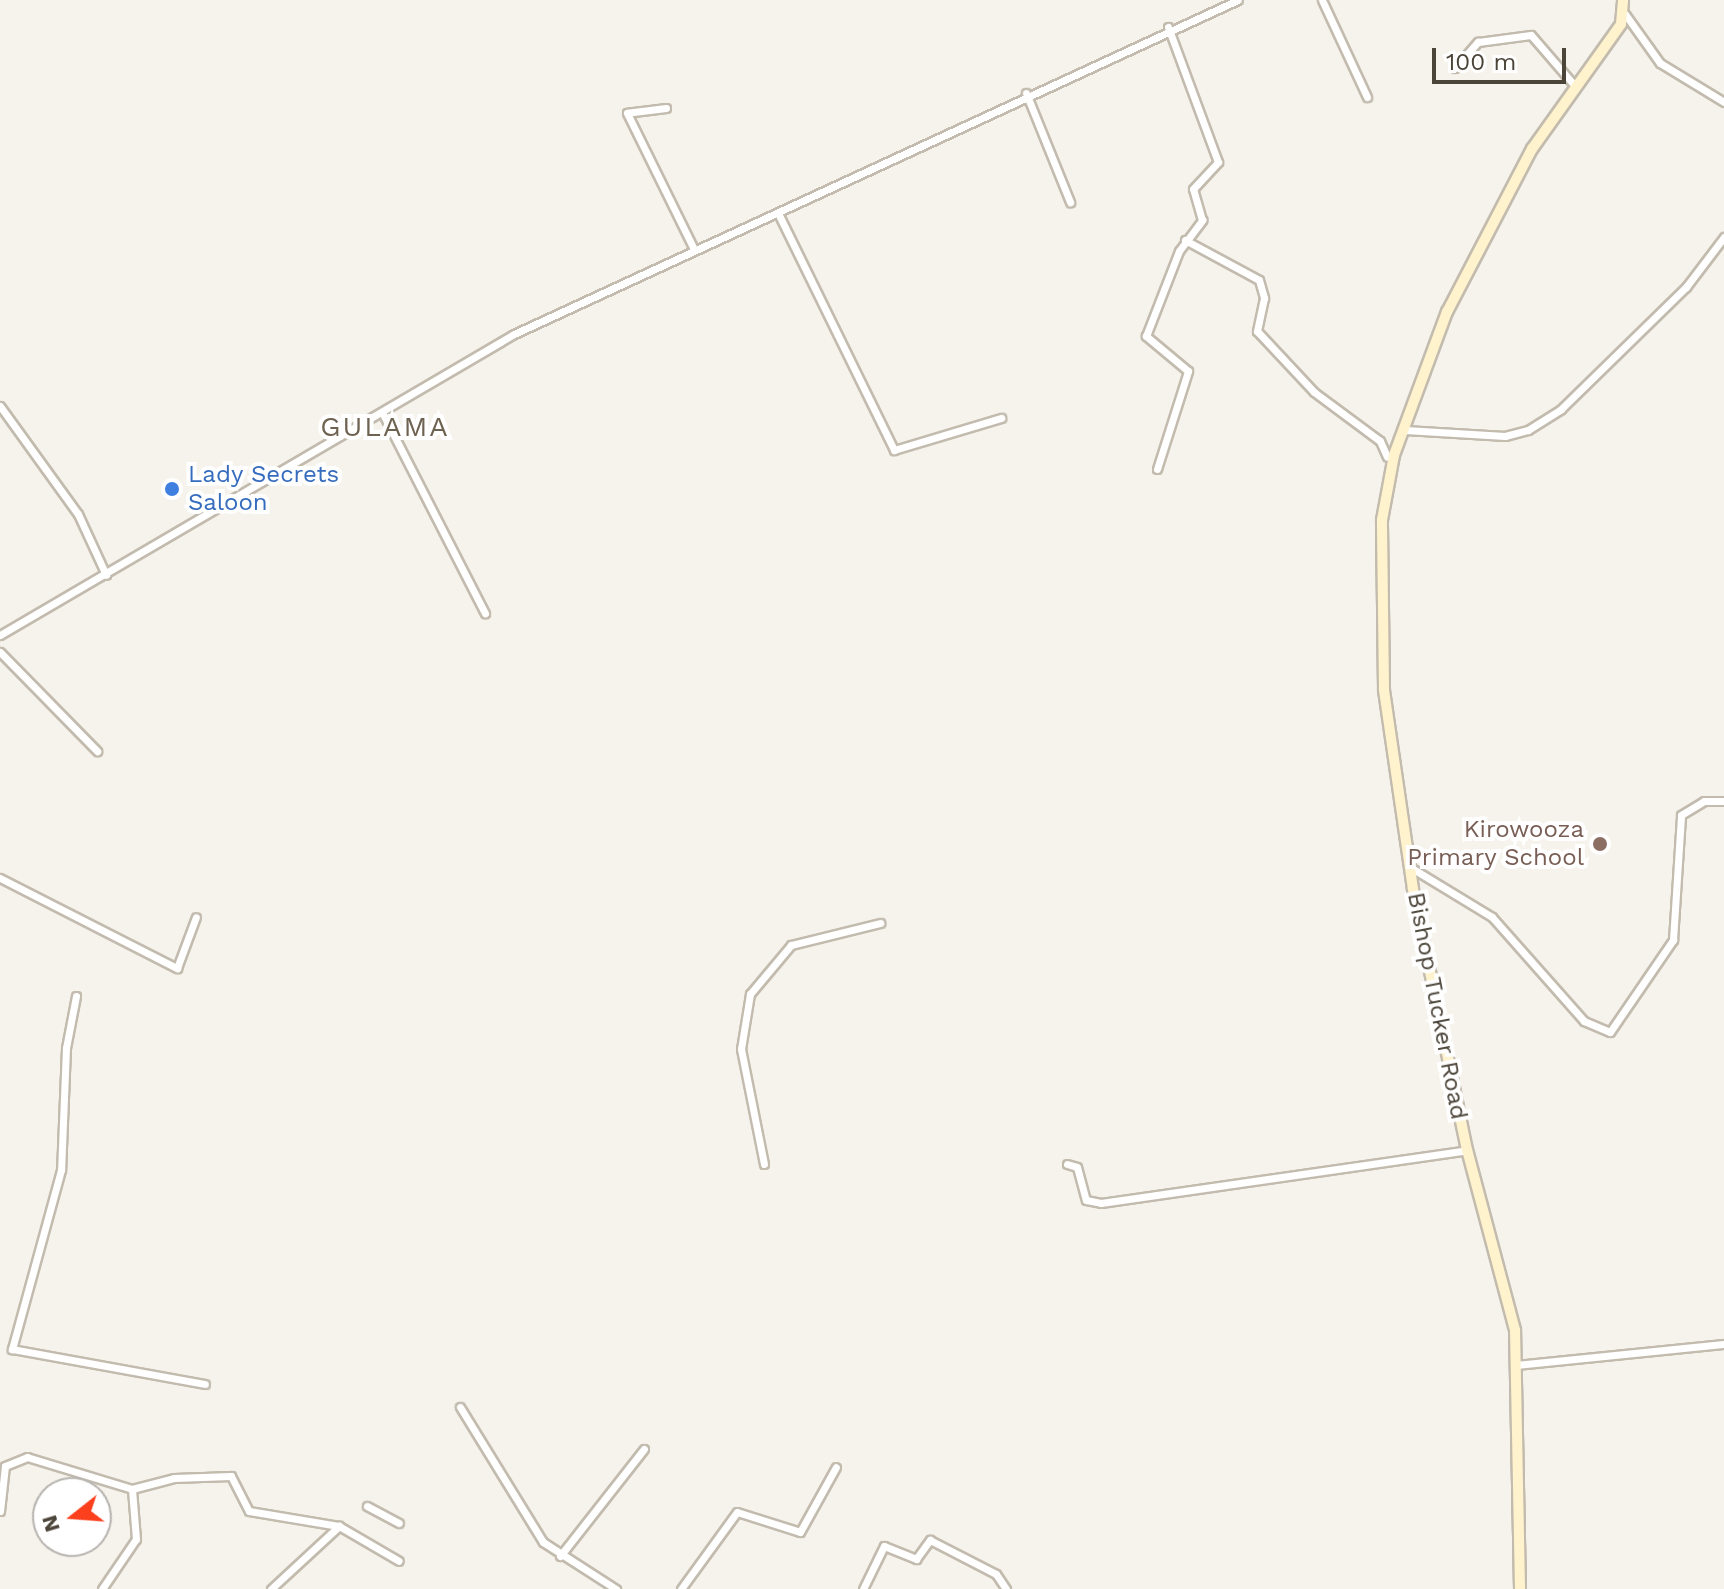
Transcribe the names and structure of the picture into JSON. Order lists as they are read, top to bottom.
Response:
{
  "streets": {
    "main road": ["Bishop Tucker Road"]
  },
  "districts": ["GULAMA"],
  "places": ["Lady Secrets Saloon", "Kirowooza Primary School"],
  "scale_bar": "100 m",
  "north": "left"
}
